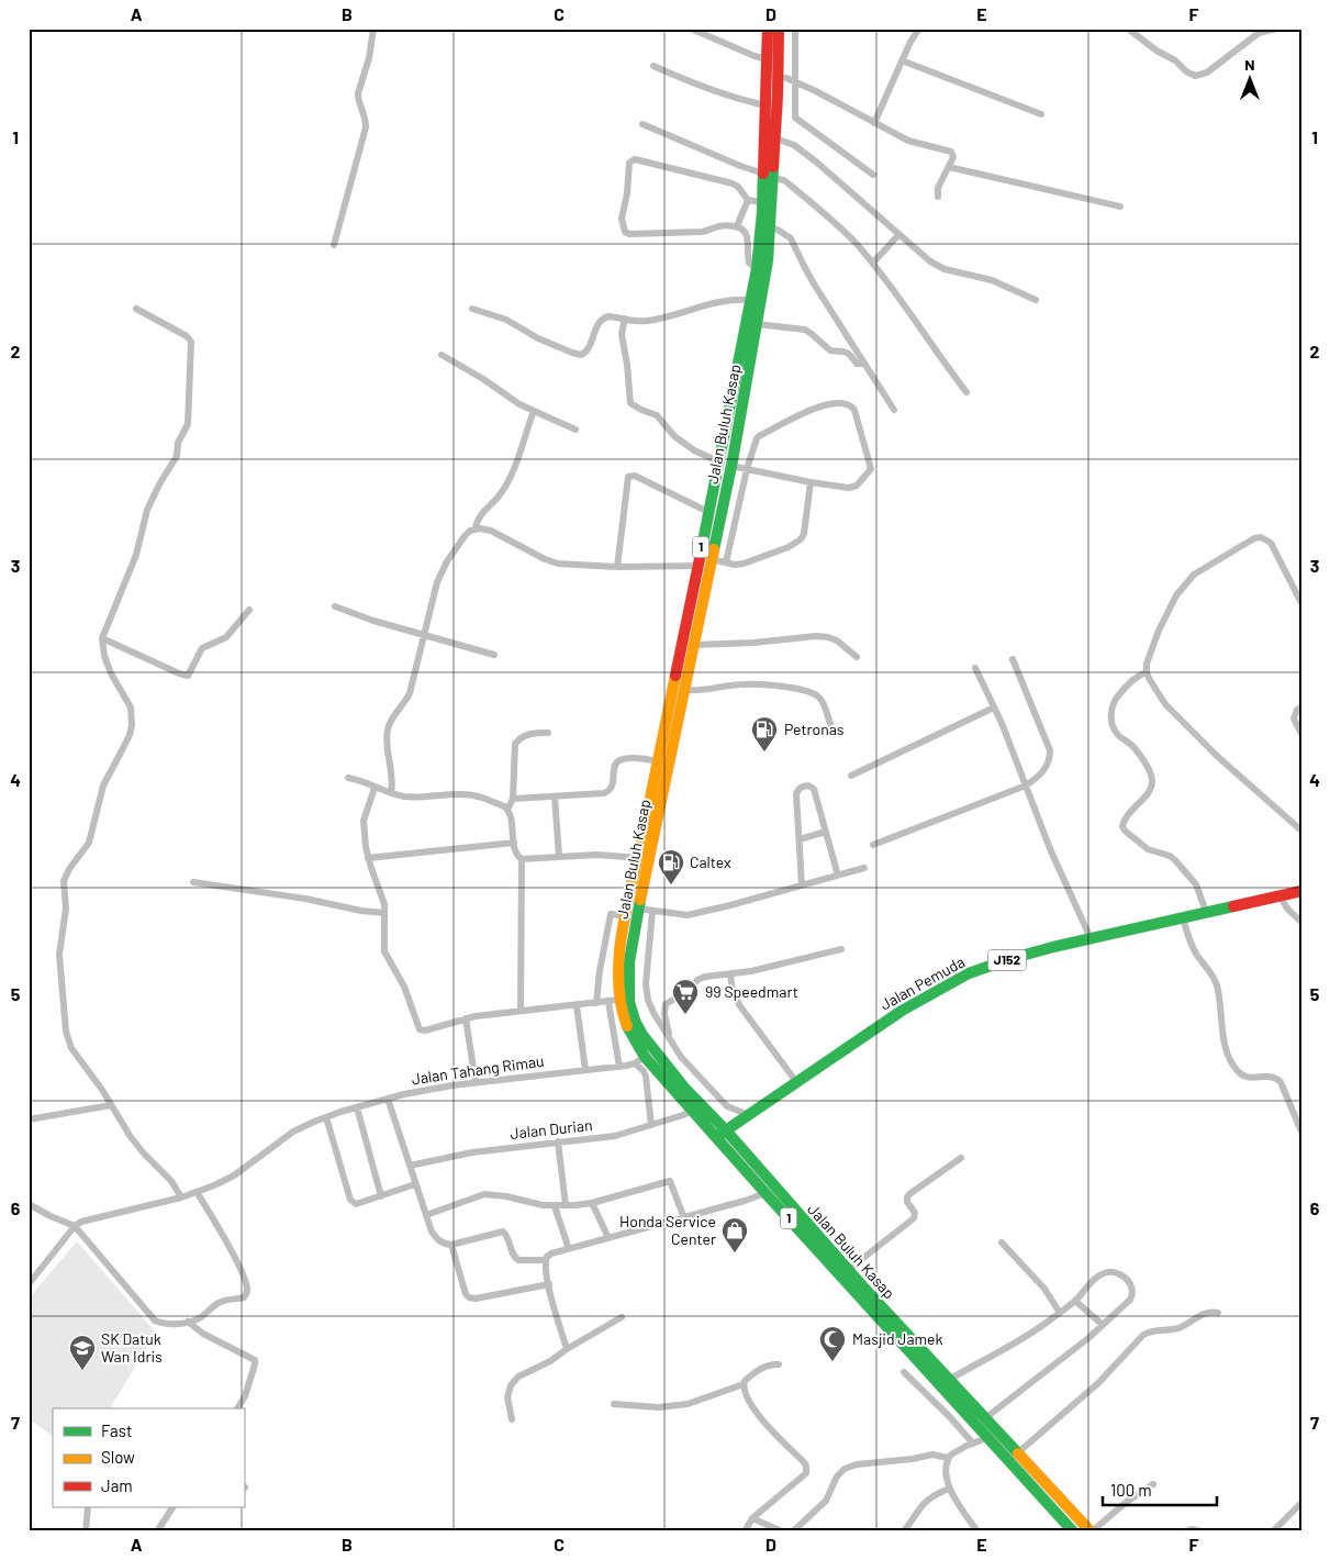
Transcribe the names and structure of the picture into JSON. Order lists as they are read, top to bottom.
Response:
{
  "streets": {
    "main road": [
      "Jalan Buluh Kasap",
      "1",
      "J152",
      "Jalan Pemuda"
    ],
    "street": ["Jalan Tahang Rimau", "Jalan Durian"]
  },
  "crossings": [
    ["Jalan Buluh Kasap", "Jalan Pemuda"],
    ["Jalan Buluh Kasap", "Jalan Tahang Rimau"],
    ["Jalan Buluh Kasap", "Jalan Durian"]
  ],
  "places": {
    "fuel station": ["Petronas", "Caltex"],
    "supermarket": ["99 Speedmart"],
    "shop": ["Honda Service Center"],
    "mosque": ["Masjid Jamek"],
    "school or university": ["SK Datuk Wan Idris"]
  },
  "legend": ["Fast", "Slow", "Jam"],
  "scale_bar": "100 m",
  "north": "top",
  "grid": {
    "columns": [
      "A",
      "B",
      "C",
      "D",
      "E",
      "F"
    ],
    "rows": [
      "1",
      "2",
      "3",
      "4",
      "5",
      "6",
      "7"
    ]
  }
}
